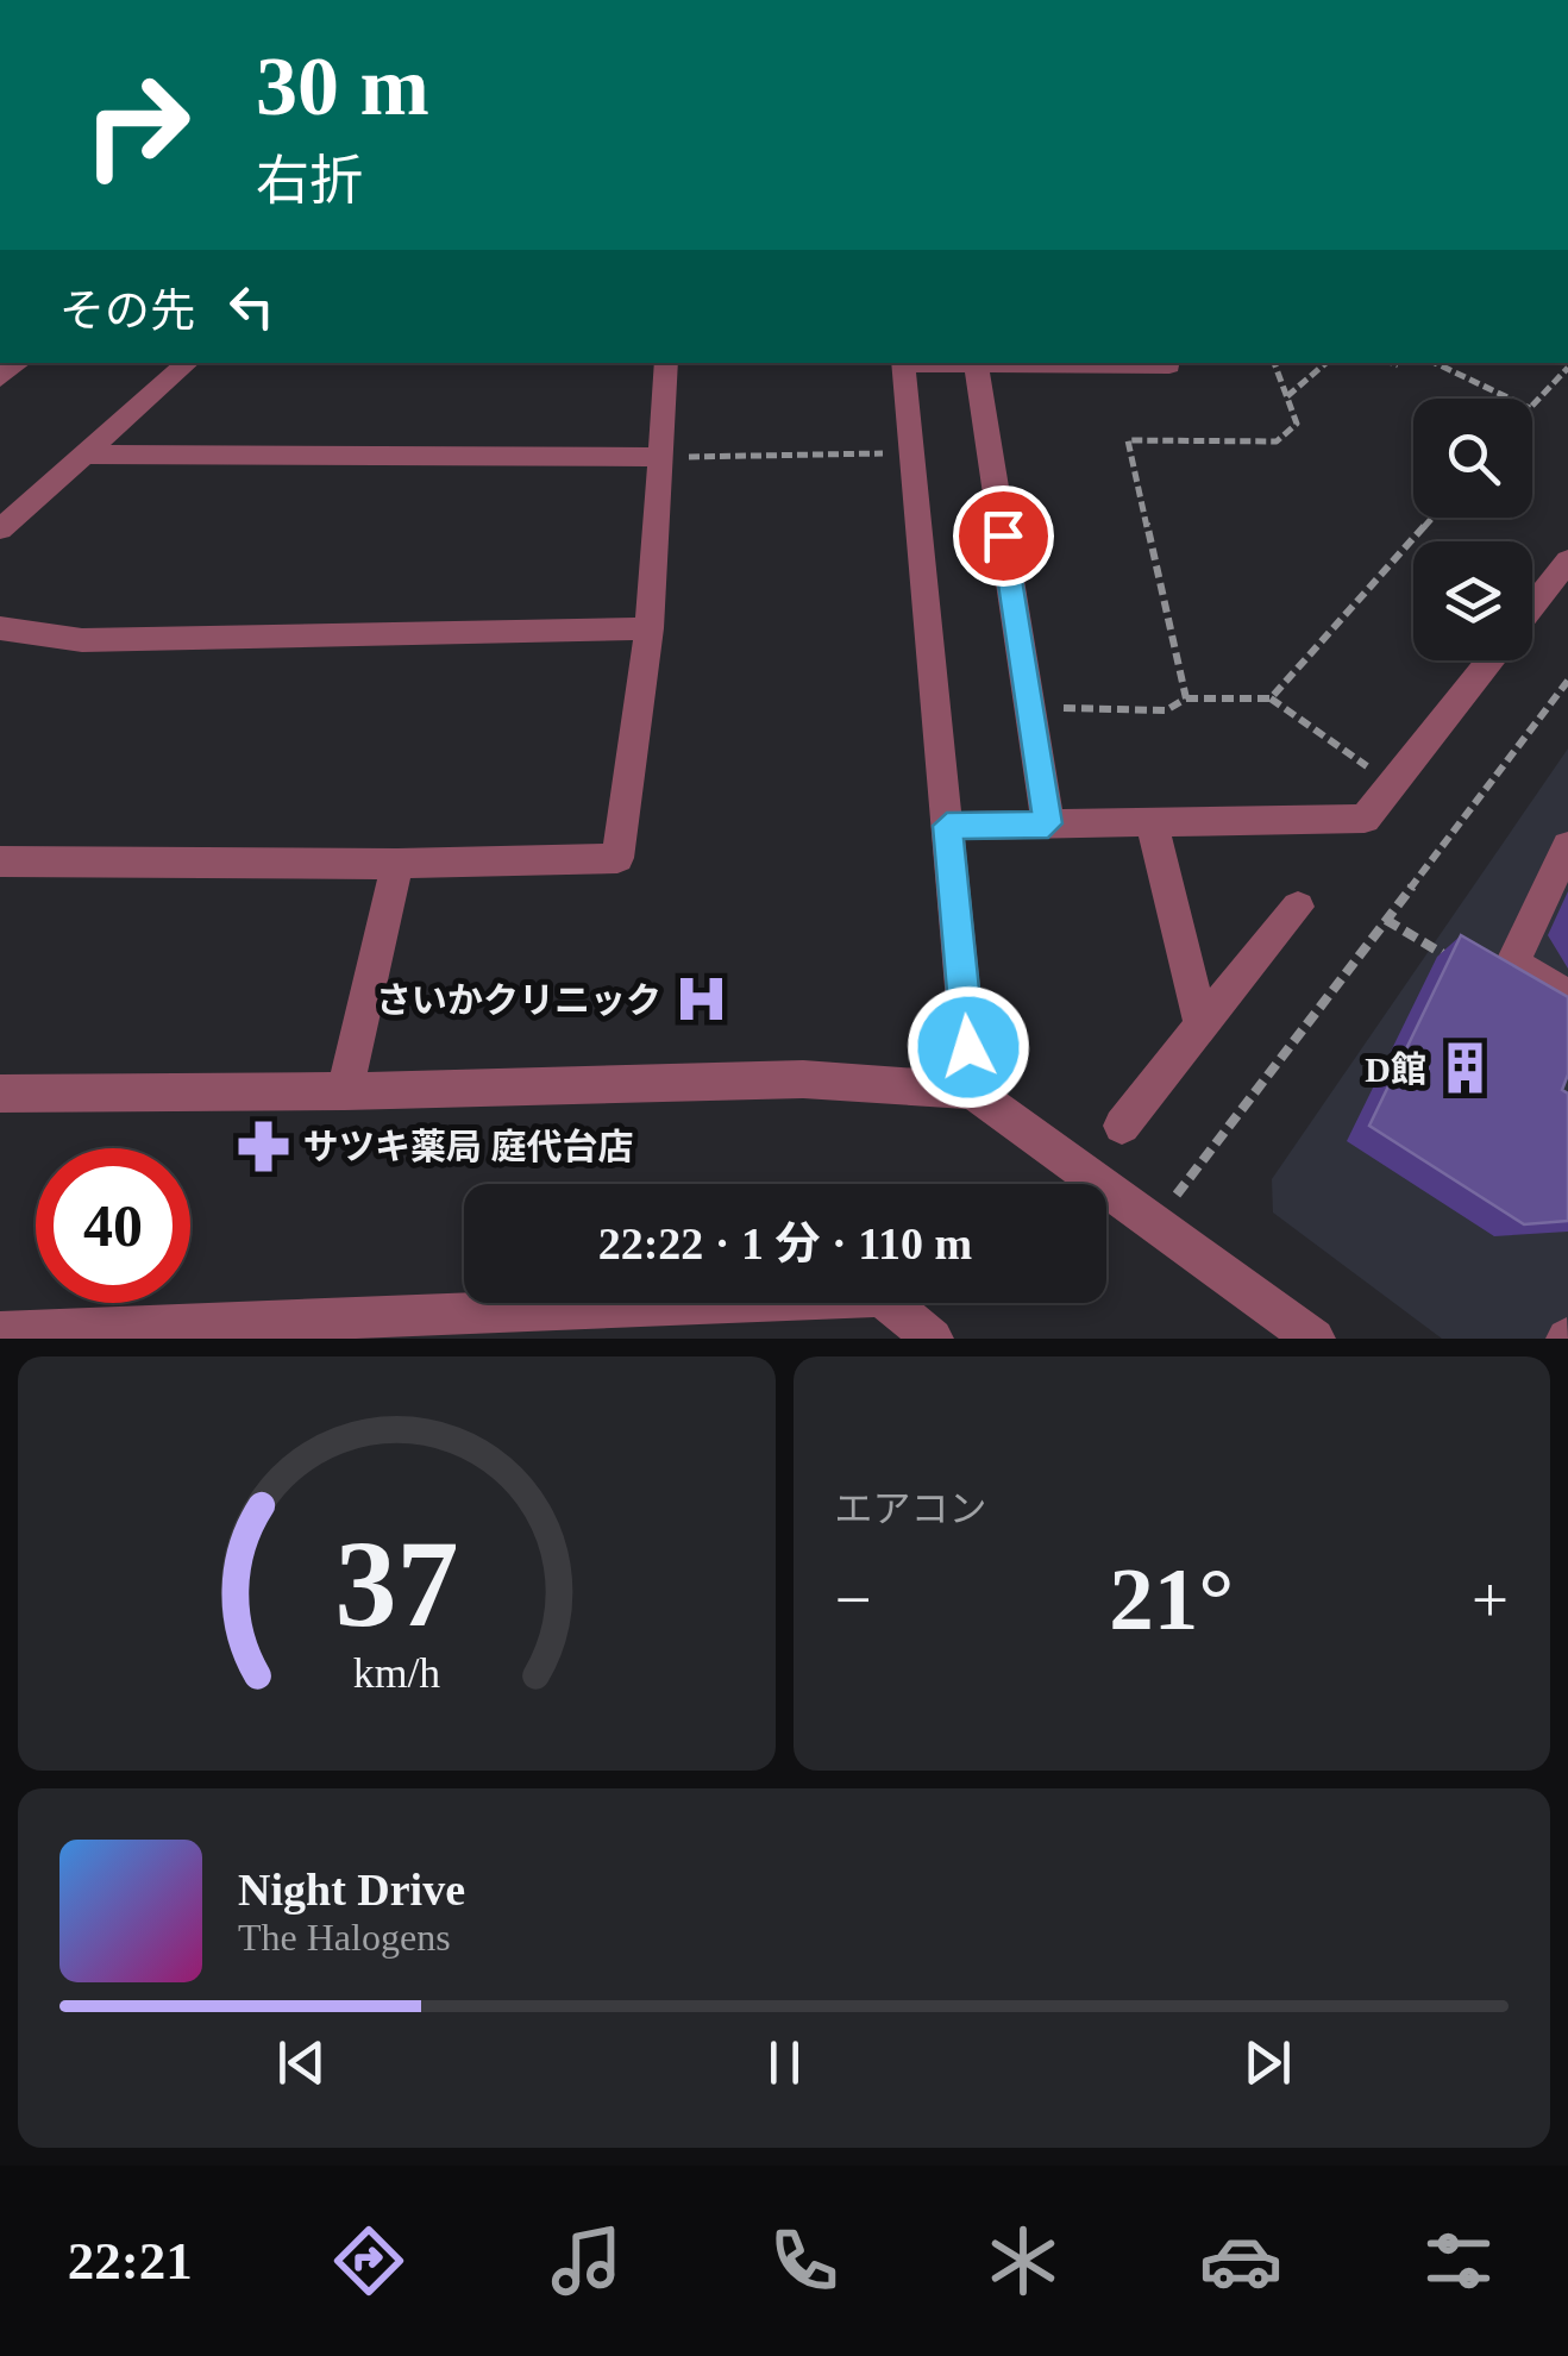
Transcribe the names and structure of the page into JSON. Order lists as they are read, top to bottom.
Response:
{
  "places": {
    "hospital": ["さいかクリニック"],
    "building": ["D館"],
    "pharmacy": ["サツキ薬局 庭代台店"]
  },
  "page": {
    "turn": ["30 m", "右折"],
    "then": "その先",
    "limit": "40",
    "trip": "22:22 · 1 分 · 110 m",
    "tile": "エアコン",
    "heat": ["−", "21°", "+"],
    "song": ["Night Drive", "The Halogens"],
    "tabs": "22:21",
    "gauge": ["37", "km/h"]
  }
}
